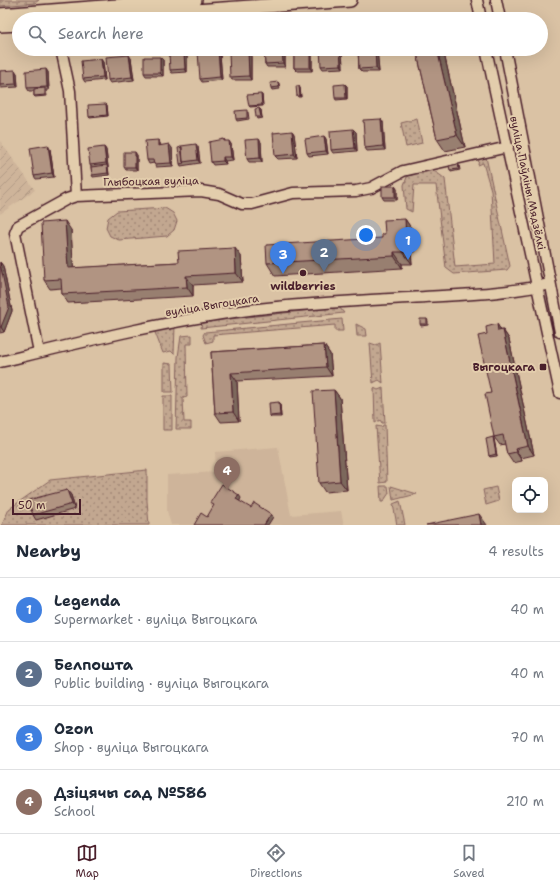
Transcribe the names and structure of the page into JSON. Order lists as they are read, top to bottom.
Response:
{
  "streets": {
    "street": ["Глыбоцкая вуліца", "вуліца Паўліны Мядзёлкі", "вуліца Выгоцкага"]
  },
  "crossings": [
    ["Глыбоцкая вуліца", "вуліца Паўліны Мядзёлкі"],
    ["Глыбоцкая вуліца", "вуліца Выгоцкага"],
    ["вуліца Паўліны Мядзёлкі", "вуліца Выгоцкага"]
  ],
  "places": {
    "other": ["wildberries"],
    "transit": ["Выгоцкага"]
  },
  "scale_bar": "50 m",
  "page": {
    "search": "Search here",
    "pins": [
      "1",
      "2",
      "3",
      "4"
    ],
    "scale": "50 m",
    "heading": ["Nearby", "4 results"],
    "list": [
      {
        "mark": "1",
        "name": "Legenda",
        "note": "Supermarket · вуліца Выгоцкага",
        "value": "40 m"
      },
      {
        "mark": "2",
        "name": "Белпошта",
        "note": "Public building · вуліца Выгоцкага",
        "value": "40 m"
      },
      {
        "mark": "3",
        "name": "Ozon",
        "note": "Shop · вуліца Выгоцкага",
        "value": "70 m"
      },
      {
        "mark": "4",
        "name": "Дзіцячы сад №586",
        "note": "School",
        "value": "210 m"
      }
    ],
    "nav": ["Map", "Directions", "Saved"]
  }
}
